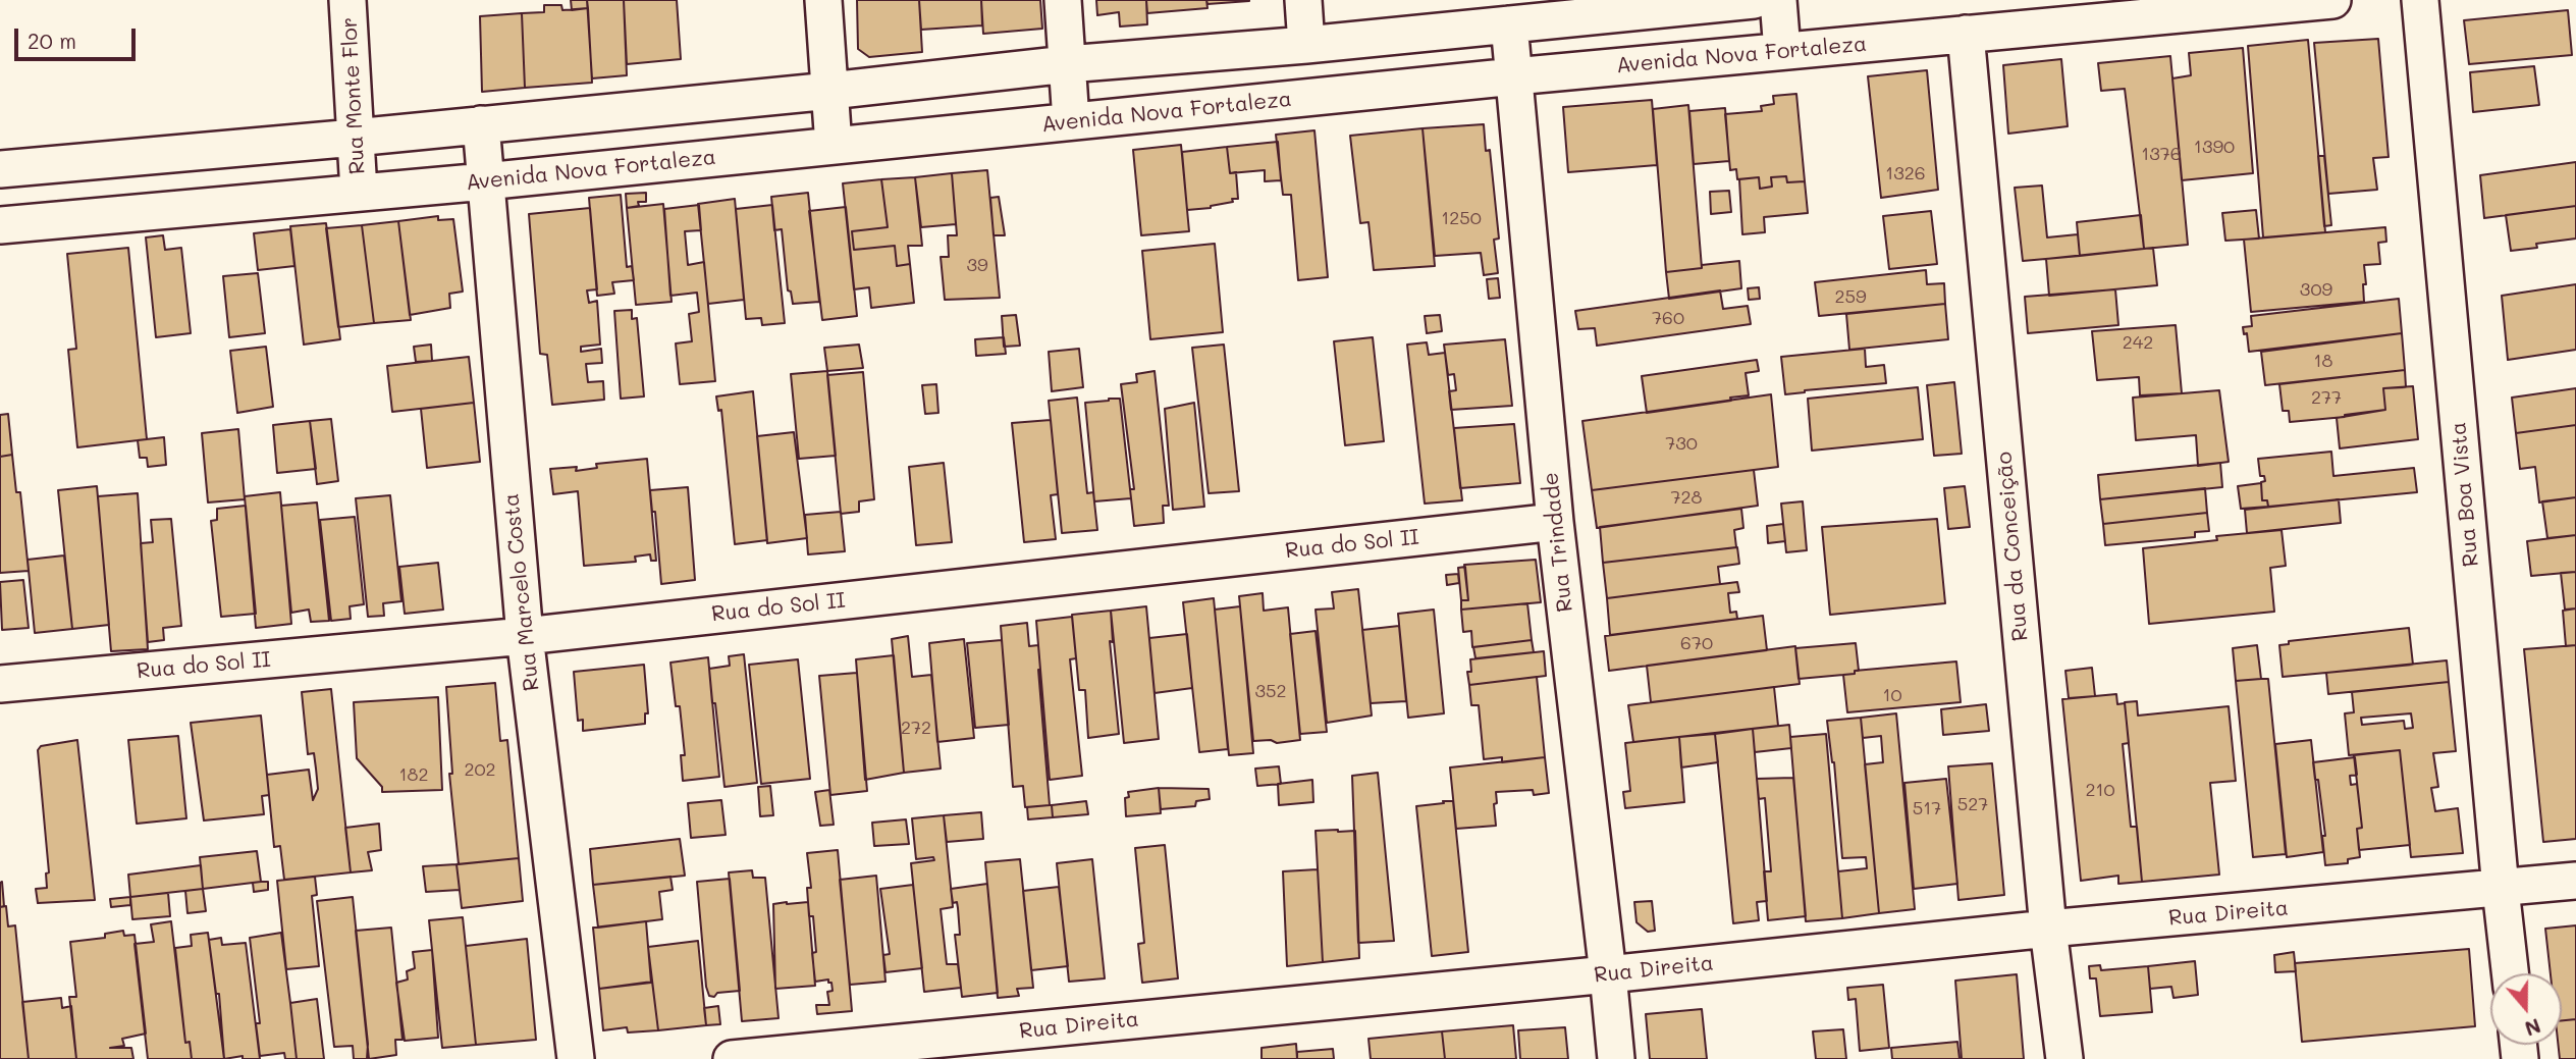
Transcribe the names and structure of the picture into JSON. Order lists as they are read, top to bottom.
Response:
{
  "streets": {
    "street": [
      "Avenida Nova Fortaleza",
      "Rua Monte Flor",
      "Rua Boa Vista",
      "Rua Trindade",
      "Rua do Sol II",
      "Rua da Conceição",
      "Rua Marcelo Costa",
      "Rua Direita"
    ]
  },
  "crossings": [
    ["Avenida Nova Fortaleza", "Rua Monte Flor"],
    ["Avenida Nova Fortaleza", "Rua Trindade"],
    ["Avenida Nova Fortaleza", "Rua da Conceição"],
    ["Avenida Nova Fortaleza", "Rua Marcelo Costa"],
    ["Rua Boa Vista", "Rua Direita"],
    ["Rua Trindade", "Rua do Sol II"],
    ["Rua Trindade", "Rua Direita"],
    ["Rua do Sol II", "Rua Marcelo Costa"],
    ["Rua da Conceição", "Rua Direita"]
  ],
  "house_numbers": [
    "1390",
    "1376",
    "1326",
    "1250",
    "39",
    "309",
    "259",
    "760",
    "242",
    "18",
    "277",
    "730",
    "728",
    "670",
    "352",
    "10",
    "272",
    "202",
    "182",
    "210",
    "527",
    "517"
  ],
  "scale_bar": "20 m",
  "north": "bottom"
}
